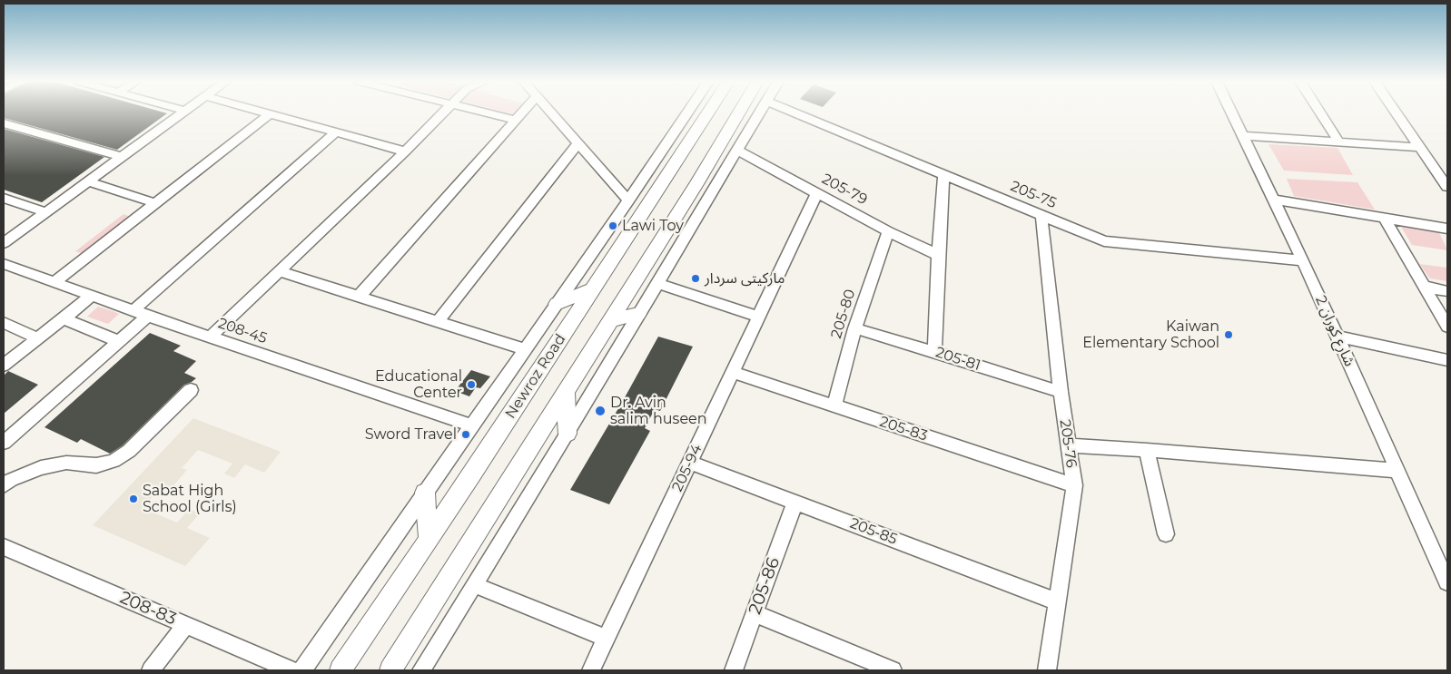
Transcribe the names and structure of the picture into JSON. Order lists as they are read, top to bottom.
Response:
{
  "streets": {
    "main road": ["Newroz Road"],
    "street": [
      "205-79",
      "205-75",
      "205-80",
      "208-45",
      "شارع كوران 2",
      "205-81",
      "205-83",
      "205-76",
      "205-94",
      "205-85",
      "205-86",
      "208-83"
    ]
  },
  "crossings": [
    ["205-79", "205-80"],
    ["205-79", "205-94"],
    ["205-75", "شارع كوران 2"],
    ["205-75", "205-76"],
    ["205-80", "205-81"],
    ["205-80", "205-83"],
    ["205-81", "205-76"],
    ["205-83", "205-76"],
    ["205-83", "205-94"],
    ["205-76", "205-85"],
    ["205-94", "205-85"],
    ["205-85", "205-86"]
  ],
  "places": [
    "Lawi Toy",
    "ماركيتى سردار",
    "Kaiwan Elementary School",
    "Educational Center",
    "Dr. Avin salim huseen",
    "Sword Travel",
    "Sabat High School (Girls)"
  ]
}
